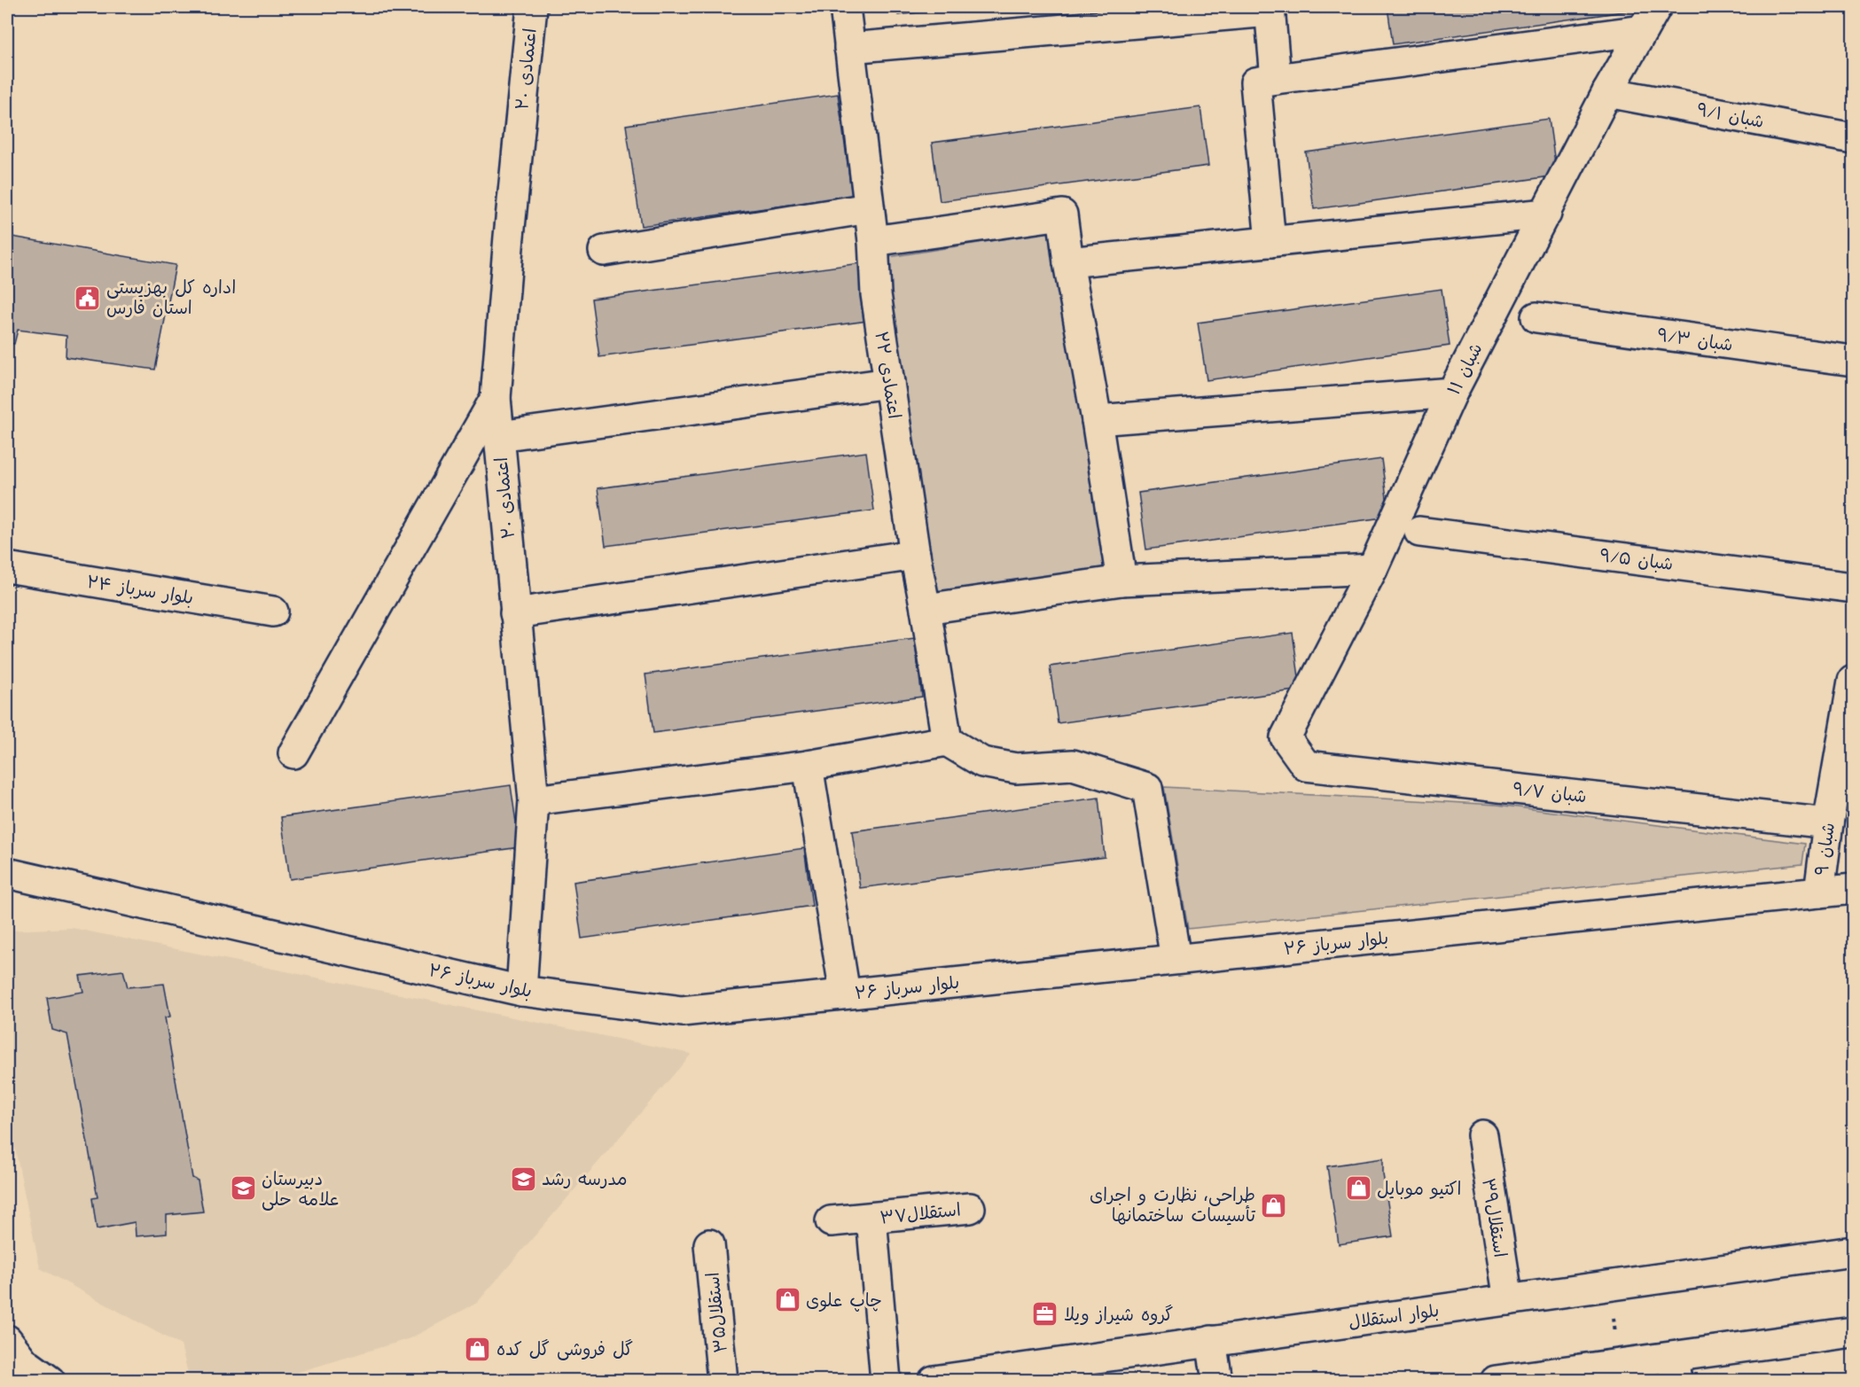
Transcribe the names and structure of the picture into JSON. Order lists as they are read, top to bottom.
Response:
{
  "streets": {
    "street": [
      "۲۰ اعتمادی",
      "۹/۱ شبان",
      "۹/۳ شبان",
      "۱۱ شبان",
      "۲۲ اعتمادی",
      "۹/۵ شبان",
      "۲۴ بلوار سرباز",
      "۹/۷ شبان",
      "۹ شبان",
      "۲۶ بلوار سرباز",
      "استقلال۳۷",
      "استقلال۳۹",
      "استقلال۳۵",
      "بلوار استقلال"
    ]
  },
  "crossings": [
    ["۲۰ اعتمادی", "۲۶ بلوار سرباز"],
    ["۹/۱ شبان", "۱۱ شبان"],
    ["۱۱ شبان", "۹/۷ شبان"],
    ["۹/۷ شبان", "۹ شبان"],
    ["۹ شبان", "۲۶ بلوار سرباز"],
    ["استقلال۳۹", "بلوار استقلال"]
  ],
  "places": {
    "public building": ["اداره کل بهزیستی استان فارس"],
    "school or university": ["مدرسه رشد", "دبیرستان علامه حلی"],
    "shop": [
      "اکتیو موبایل",
      "طراحی، نظارت و اجرای تأسیسات ساختمانها",
      "چاپ علوی",
      "گل فروشی گل کده"
    ],
    "office": ["گروه شیراز ویلا"]
  }
}
